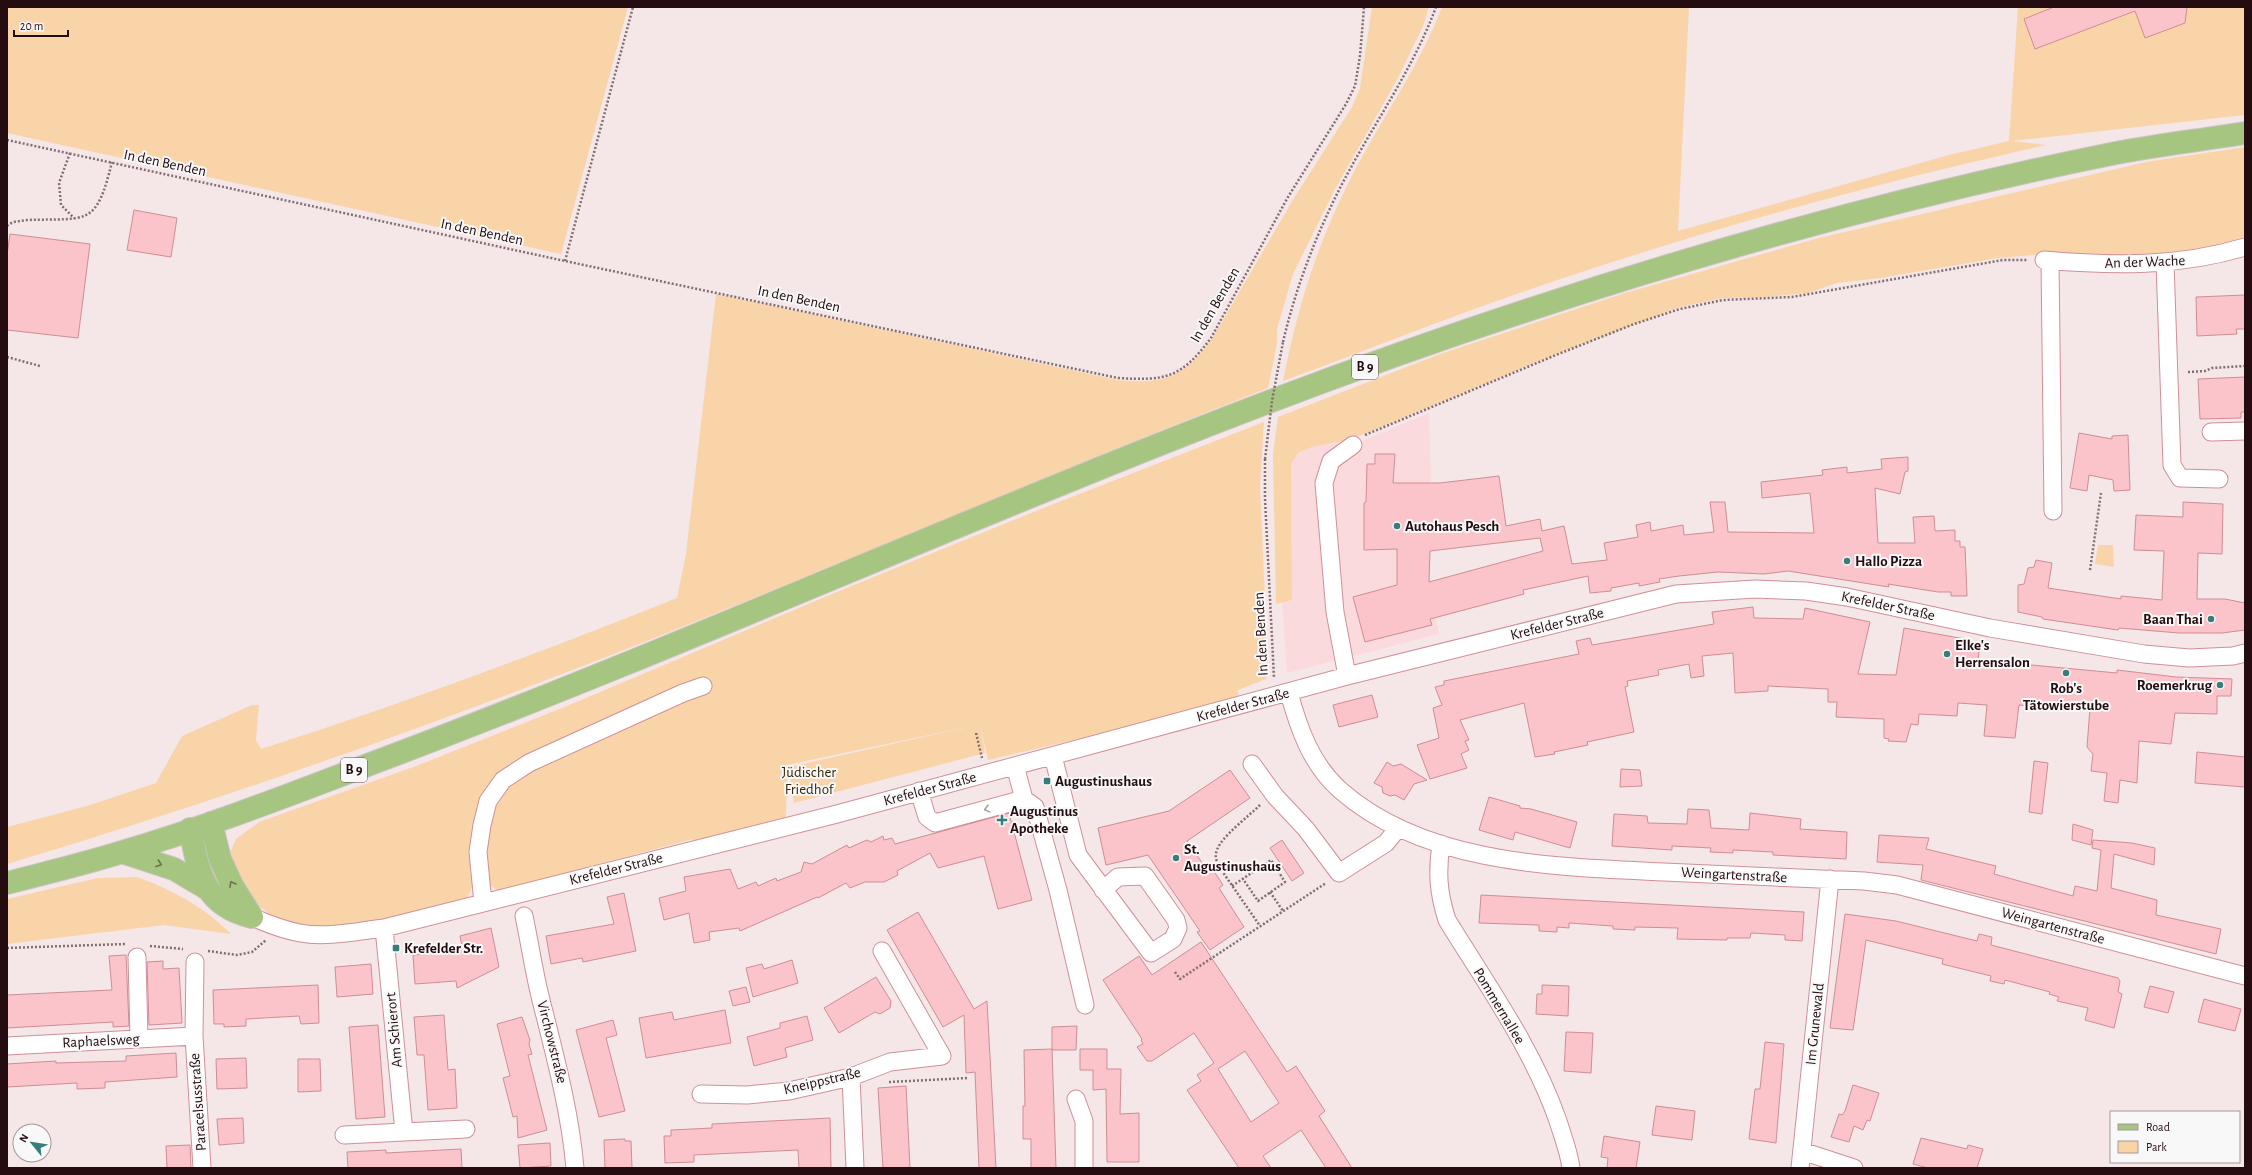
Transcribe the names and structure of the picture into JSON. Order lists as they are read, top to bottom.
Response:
{
  "streets": {
    "main road": ["B 9"],
    "street": [
      "An der Wache",
      "Krefelder Straße",
      "Weingartenstraße",
      "Pommernallee",
      "Im Grunewald",
      "Am Schierort",
      "Raphaelsweg",
      "Virchowstraße",
      "Kneippstraße",
      "Paracelsusstraße"
    ],
    "path": ["In den Benden"]
  },
  "crossings": [
    ["In den Benden", "Krefelder Straße"],
    ["In den Benden", "Weingartenstraße"],
    ["Krefelder Straße", "Weingartenstraße"],
    ["Krefelder Straße", "Am Schierort"],
    ["Weingartenstraße", "Pommernallee"],
    ["Weingartenstraße", "Im Grunewald"],
    ["Raphaelsweg", "Paracelsusstraße"]
  ],
  "parks": ["Jüdischer Friedhof"],
  "places": {
    "other": [
      "Autohaus Pesch",
      "Hallo Pizza",
      "Baan Thai",
      "Elke's Herrensalon",
      "Rob's Tätowierstube",
      "Roemerkrug",
      "St. Augustinushaus"
    ],
    "transit": ["Augustinushaus", "Krefelder Str."],
    "health": ["Augustinus Apotheke"]
  },
  "legend": ["Road", "Park"],
  "scale_bar": "20 m",
  "north": "top left"
}
